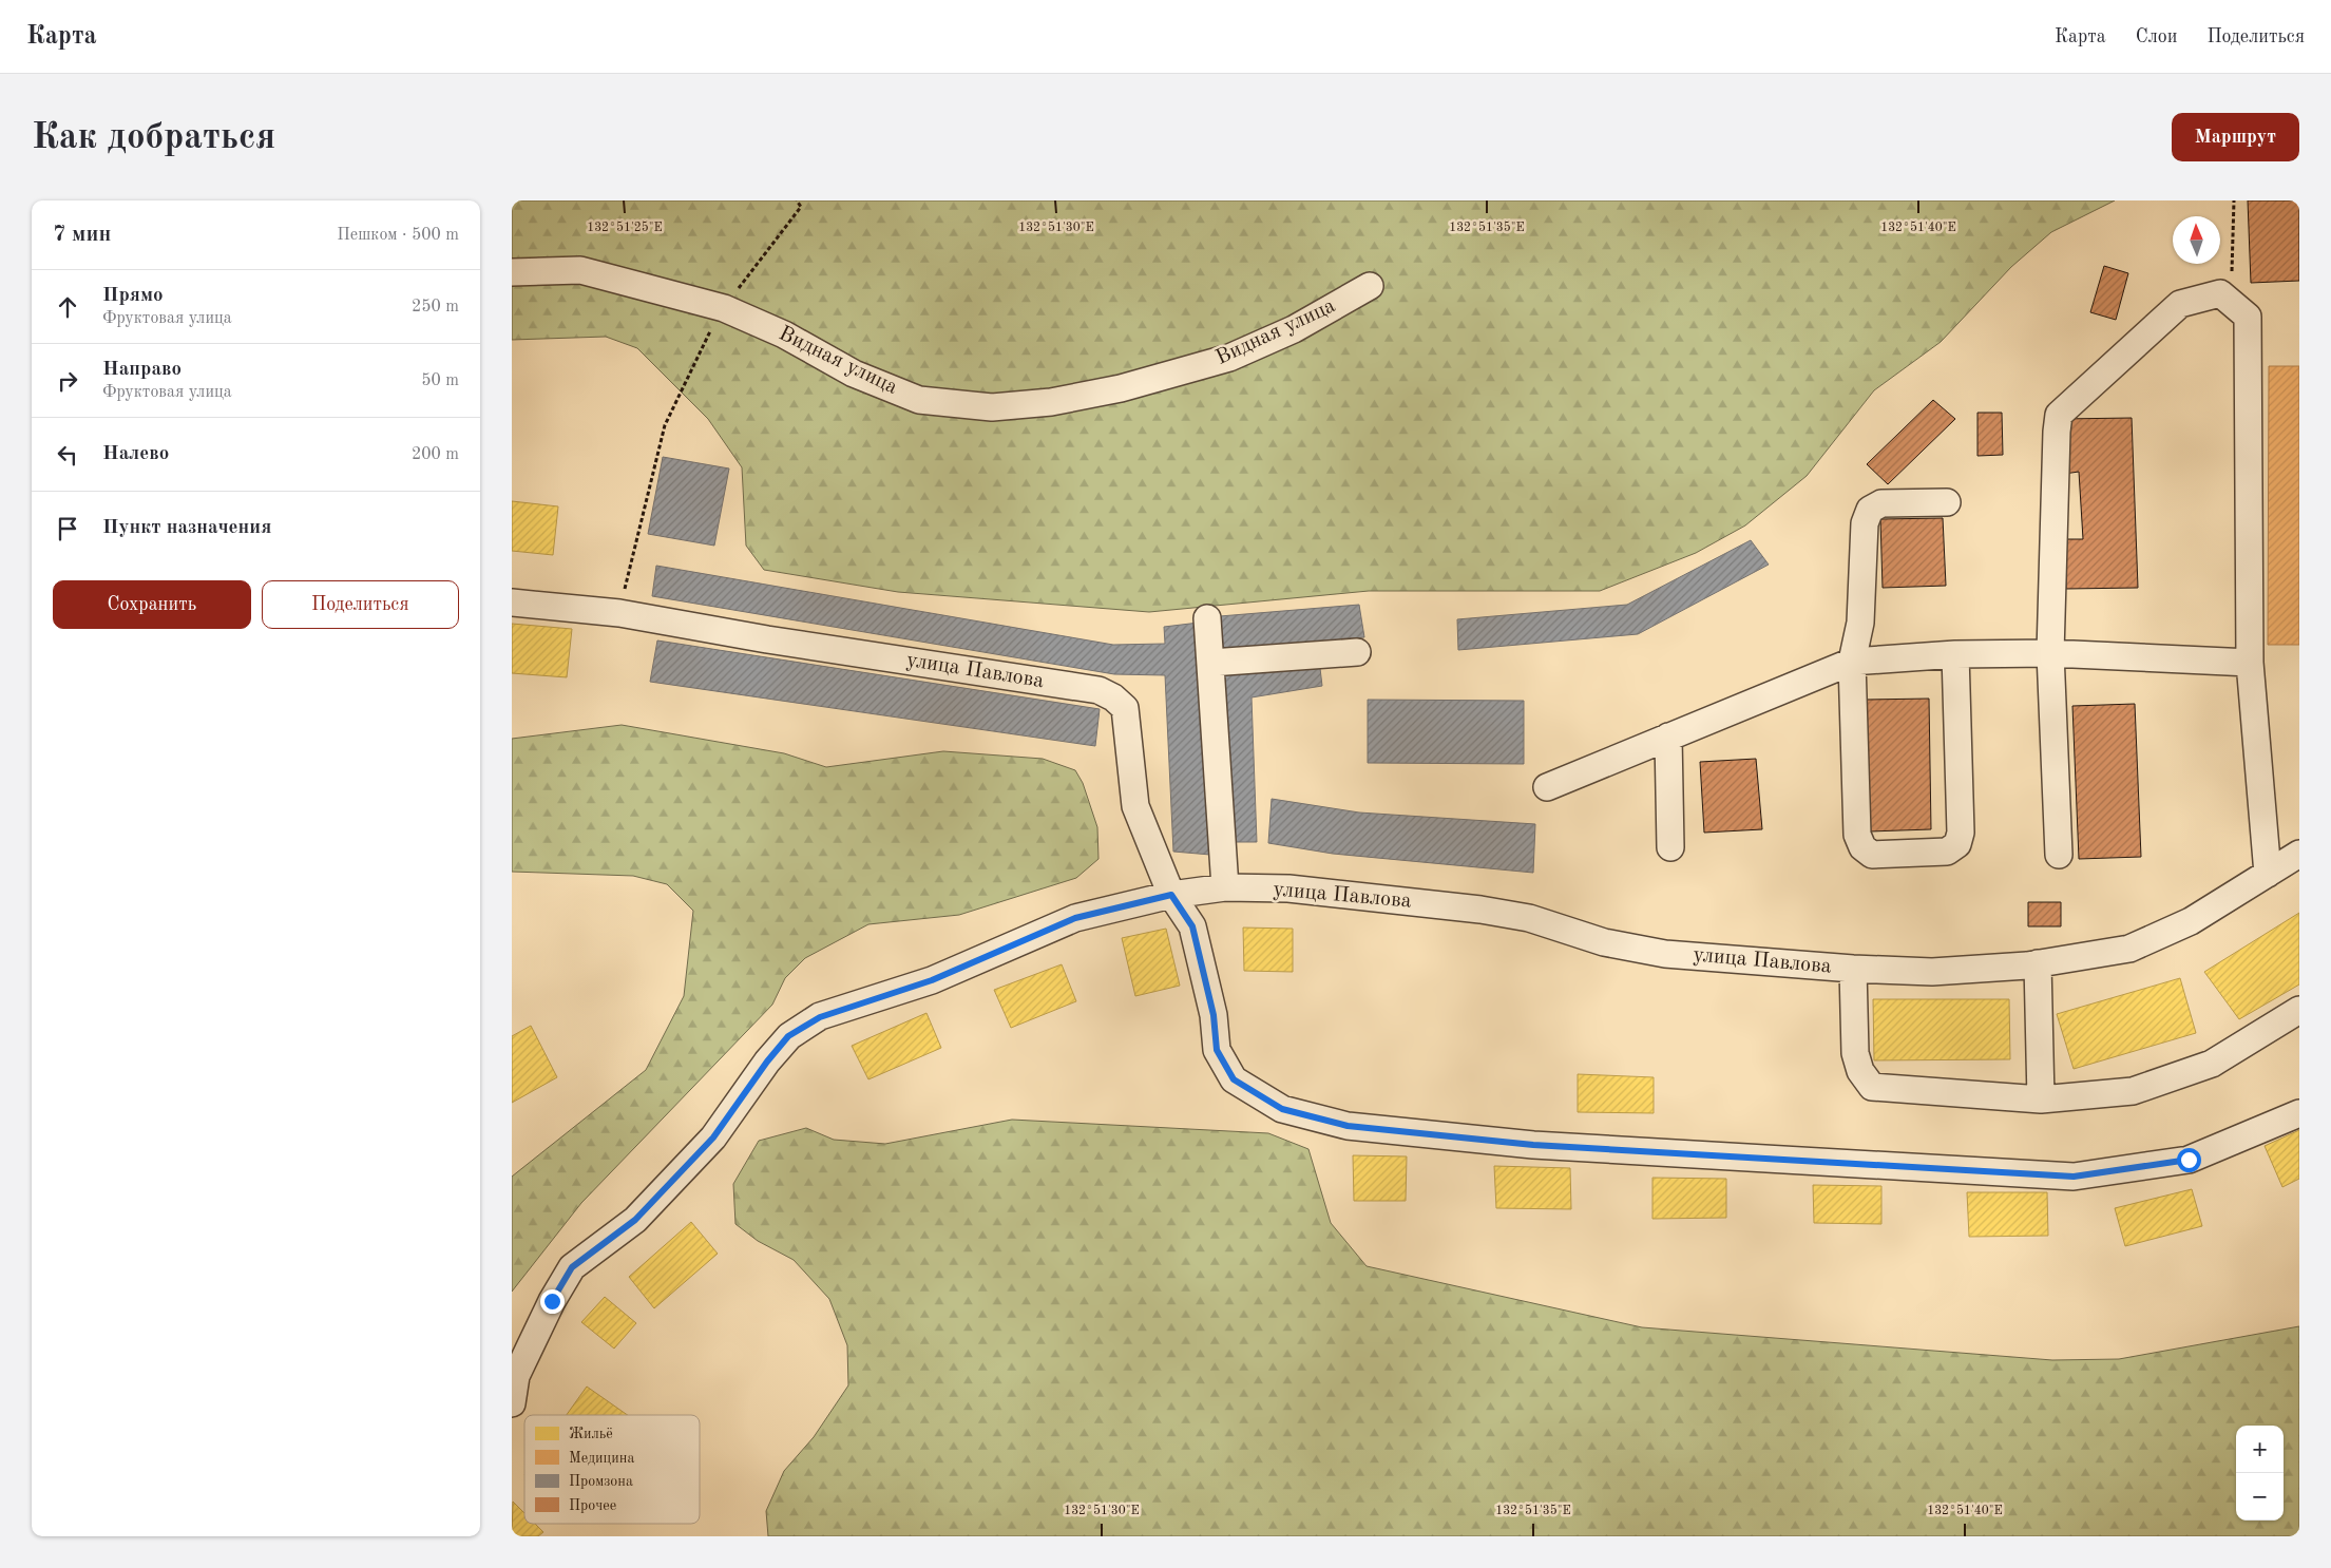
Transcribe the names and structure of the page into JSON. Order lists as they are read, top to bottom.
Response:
{
  "streets": {
    "street": ["Видная улица", "улица Павлова"]
  },
  "legend": [
    "Жильё",
    "Медицина",
    "Промзона",
    "Прочее"
  ],
  "north": "top",
  "page": {
    "header": "Карта",
    "nav": ["Карта", "Слои", "Поделиться"],
    "buttons": [
      "Маршрут",
      ["Сохранить", "Поделиться"]
    ],
    "title": "Как добраться",
    "heading": ["7 мин", "Пешком · 500 m"],
    "list": [
      ["Прямо", "Фруктовая улица", "250 m"],
      ["Направо", "Фруктовая улица", "50 m"],
      ["Налево", "200 m"],
      "Пункт назначения"
    ],
    "map_buttons": ["+", "−"]
  },
  "coordinates": [
    "132°51'25\"E",
    "132°51'30\"E",
    "132°51'35\"E",
    "132°51'40\"E"
  ]
}
